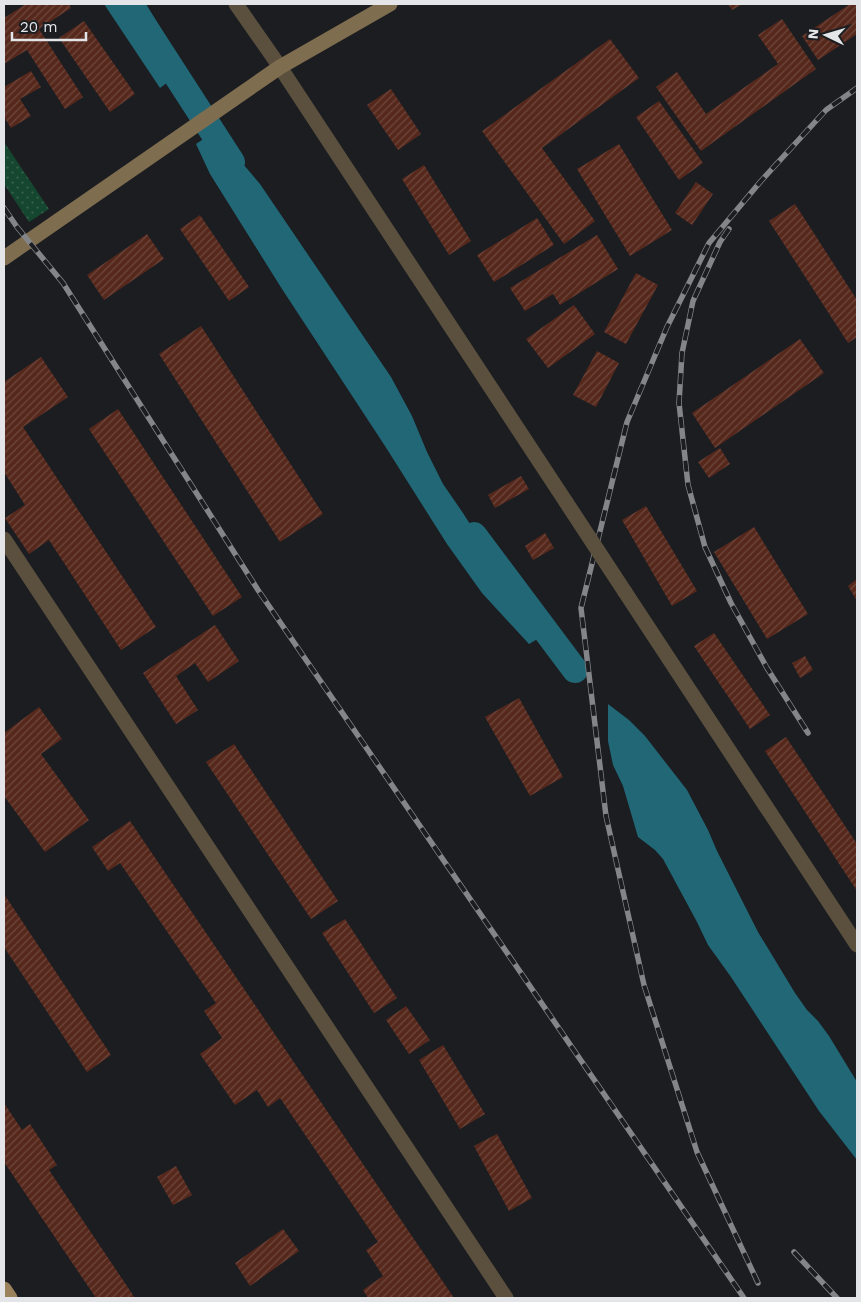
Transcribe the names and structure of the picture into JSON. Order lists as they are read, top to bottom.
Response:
{
  "scale_bar": "20 m",
  "north": "left"
}
